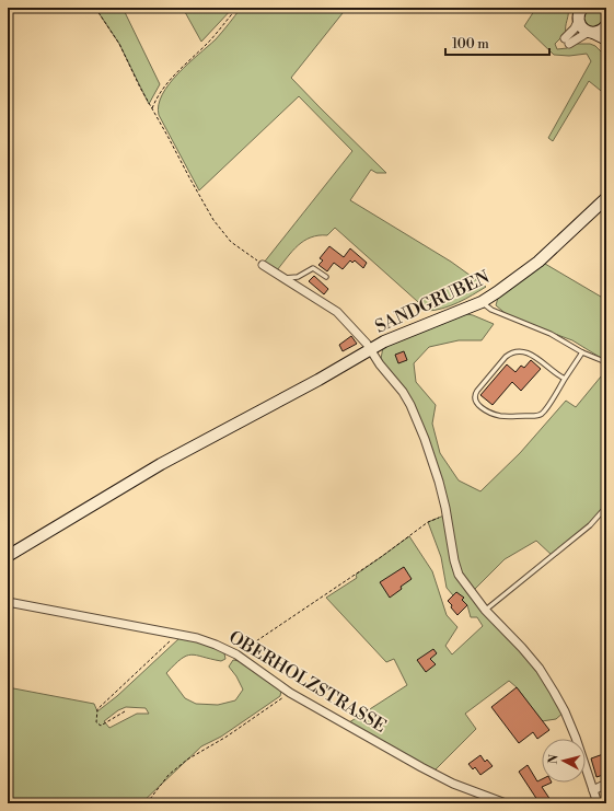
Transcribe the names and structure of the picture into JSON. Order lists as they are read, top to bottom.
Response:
{
  "streets": {
    "street": ["SANDGRUBEN", "OBERHOLZSTRASSE"]
  },
  "scale_bar": "100 m",
  "north": "left"
}
